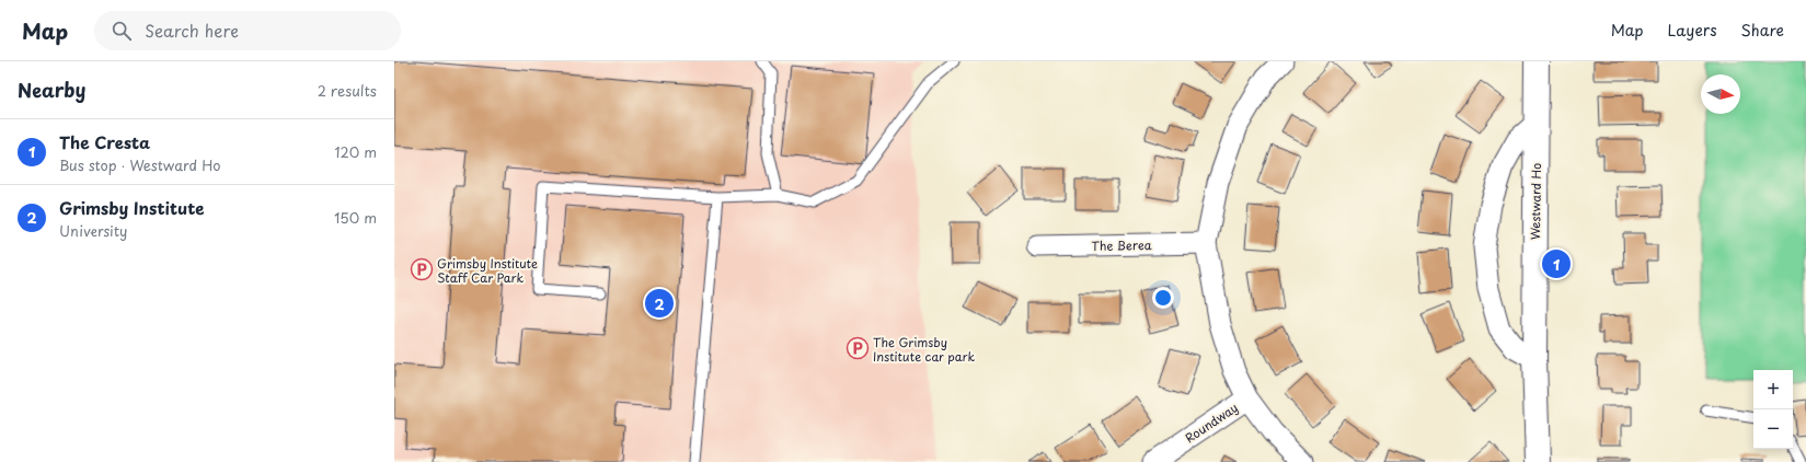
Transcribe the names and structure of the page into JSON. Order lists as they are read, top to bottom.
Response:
{
  "streets": {
    "street": ["Westward Ho", "The Berea", "Roundway"]
  },
  "places": {
    "parking": ["Grimsby Institute Staff Car Park", "The Grimsby Institute car park"]
  },
  "north": "right",
  "page": {
    "header": "Map",
    "search": "Search here",
    "nav": ["Map", "Layers", "Share"],
    "heading": ["Nearby", "2 results"],
    "list": [
      {
        "mark": "1",
        "name": "The Cresta",
        "note": "Bus stop · Westward Ho",
        "value": "120 m"
      },
      {
        "mark": "2",
        "name": "Grimsby Institute",
        "note": "University",
        "value": "150 m"
      }
    ],
    "pins": ["1", "2"],
    "map_buttons": ["+", "−"]
  }
}
